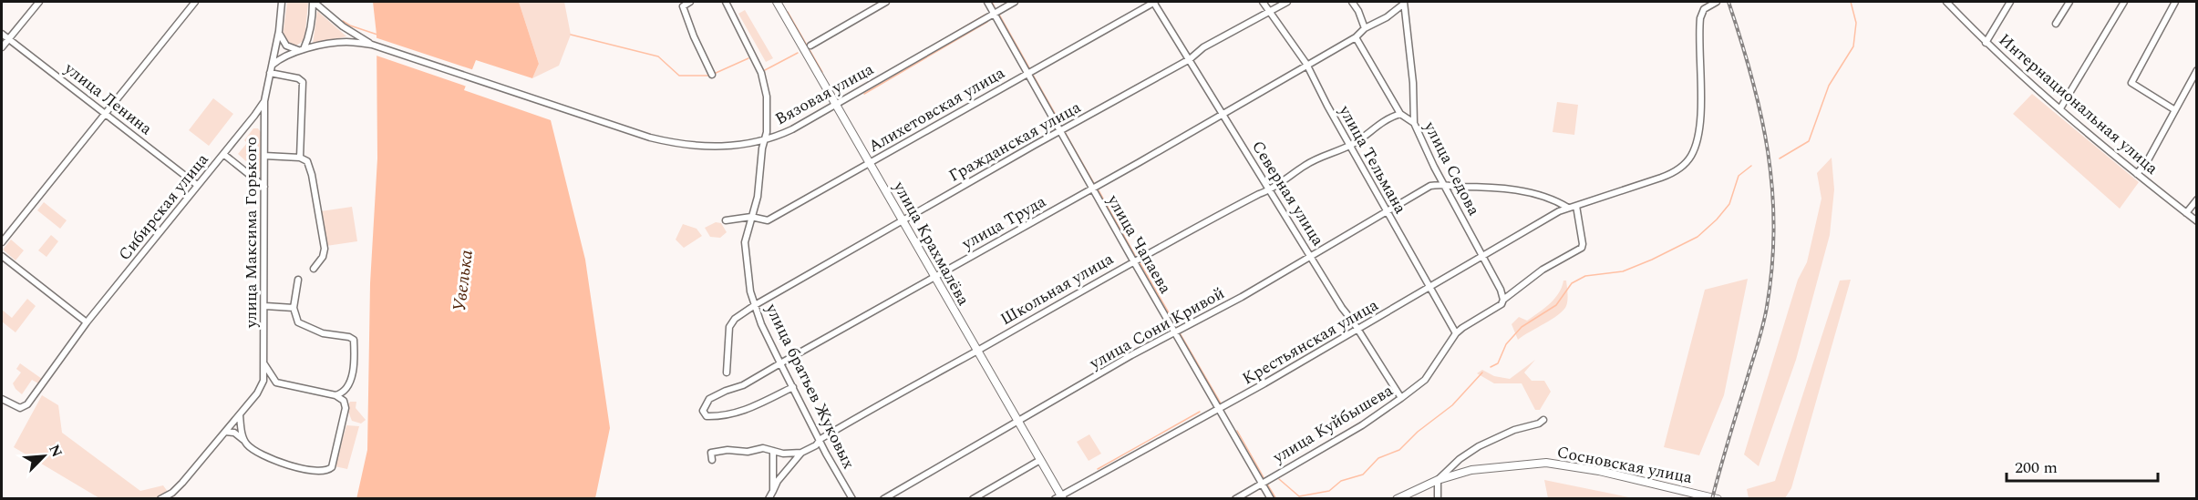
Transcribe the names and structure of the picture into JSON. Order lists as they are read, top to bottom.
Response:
{
  "streets": {
    "main road": ["улица Крахмалёва", "Сосновская улица"],
    "street": [
      "Вязовая улица",
      "улица Ленина",
      "Интернациональная улица",
      "Алихетовская улица",
      "Гражданская улица",
      "улица Тельмана",
      "улица Седова",
      "Северная улица",
      "Сибирская улица",
      "улица Труда",
      "улица Максима Горького",
      "улица Чапаева",
      "Школьная улица",
      "улица Сони Кривой",
      "Крестьянская улица",
      "улица братьев Жуковых",
      "улица Куйбышева"
    ]
  },
  "crossings": [
    ["Вязовая улица", "улица Крахмалёва"],
    ["Вязовая улица", "улица Чапаева"],
    ["Вязовая улица", "улица братьев Жуковых"],
    ["улица Ленина", "Сибирская улица"],
    ["Алихетовская улица", "Северная улица"],
    ["Алихетовская улица", "улица Крахмалёва"],
    ["Алихетовская улица", "улица Чапаева"],
    ["Алихетовская улица", "улица братьев Жуковых"],
    ["Гражданская улица", "улица Тельмана"],
    ["Гражданская улица", "Северная улица"],
    ["Гражданская улица", "улица Крахмалёва"],
    ["Гражданская улица", "улица Чапаева"],
    ["Гражданская улица", "улица братьев Жуковых"],
    ["улица Тельмана", "улица Труда"],
    ["улица Тельмана", "Школьная улица"],
    ["улица Тельмана", "улица Сони Кривой"],
    ["улица Тельмана", "Крестьянская улица"],
    ["улица Тельмана", "улица Куйбышева"],
    ["улица Седова", "улица Труда"],
    ["улица Седова", "Школьная улица"],
    ["улица Седова", "улица Сони Кривой"],
    ["улица Седова", "Крестьянская улица"],
    ["улица Седова", "улица Куйбышева"],
    ["Северная улица", "улица Труда"],
    ["Северная улица", "Школьная улица"],
    ["Северная улица", "улица Сони Кривой"],
    ["Северная улица", "Крестьянская улица"],
    ["Северная улица", "улица Куйбышева"],
    ["Сибирская улица", "улица Максима Горького"],
    ["улица Труда", "улица Крахмалёва"],
    ["улица Труда", "улица Чапаева"],
    ["улица Труда", "улица братьев Жуковых"],
    ["улица Крахмалёва", "Школьная улица"],
    ["улица Крахмалёва", "улица Сони Кривой"],
    ["улица Крахмалёва", "Крестьянская улица"],
    ["улица Чапаева", "Школьная улица"],
    ["улица Чапаева", "улица Сони Кривой"],
    ["улица Чапаева", "Крестьянская улица"],
    ["улица Чапаева", "улица Куйбышева"],
    ["Школьная улица", "улица братьев Жуковых"],
    ["Крестьянская улица", "улица Куйбышева"]
  ],
  "water": ["Увелька"],
  "scale_bar": "200 m",
  "north": "top right"
}
